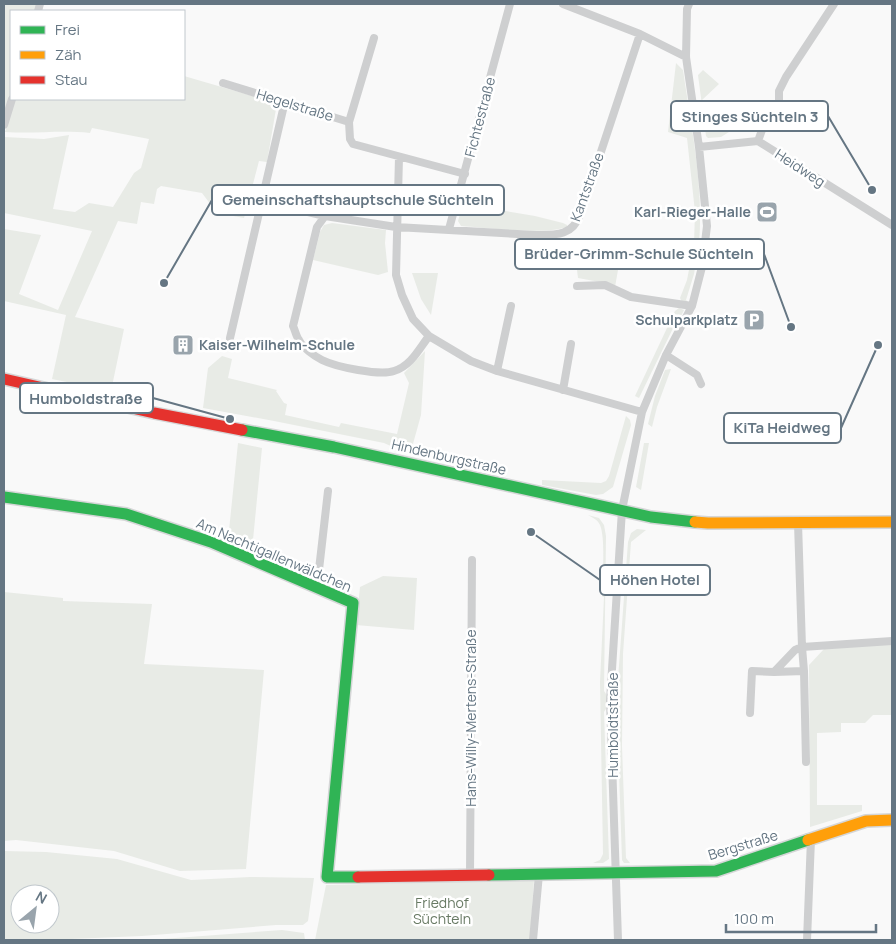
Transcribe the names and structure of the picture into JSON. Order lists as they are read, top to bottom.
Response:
{
  "streets": {
    "street": [
      "Hegelstraße",
      "Fichtestraße",
      "Heidweg",
      "Kantstraße",
      "Hindenburgstraße",
      "Am Nachtigallenwäldchen",
      "Hans-Willy-Mertens-Straße",
      "Humboldtstraße",
      "Bergstraße"
    ]
  },
  "crossings": [
    ["Hegelstraße", "Fichtestraße"],
    ["Fichtestraße", "Kantstraße"],
    ["Hindenburgstraße", "Humboldtstraße"],
    ["Am Nachtigallenwäldchen", "Bergstraße"],
    ["Hans-Willy-Mertens-Straße", "Bergstraße"],
    ["Humboldtstraße", "Bergstraße"]
  ],
  "parks": ["Friedhof Süchteln"],
  "places": {
    "other": [
      "Stinges Süchteln 3",
      "Gemeinschaftshauptschule Süchteln",
      "Brüder-Grimm-Schule Süchteln",
      "KiTa Heidweg",
      "Humboldstraße",
      "Höhen Hotel"
    ],
    "sports": ["Karl-Rieger-Halle"],
    "parking": ["Schulparkplatz"],
    "building": ["Kaiser-Wilhelm-Schule"]
  },
  "legend": ["Frei", "Zäh", "Stau"],
  "scale_bar": "100 m",
  "north": "top right"
}
